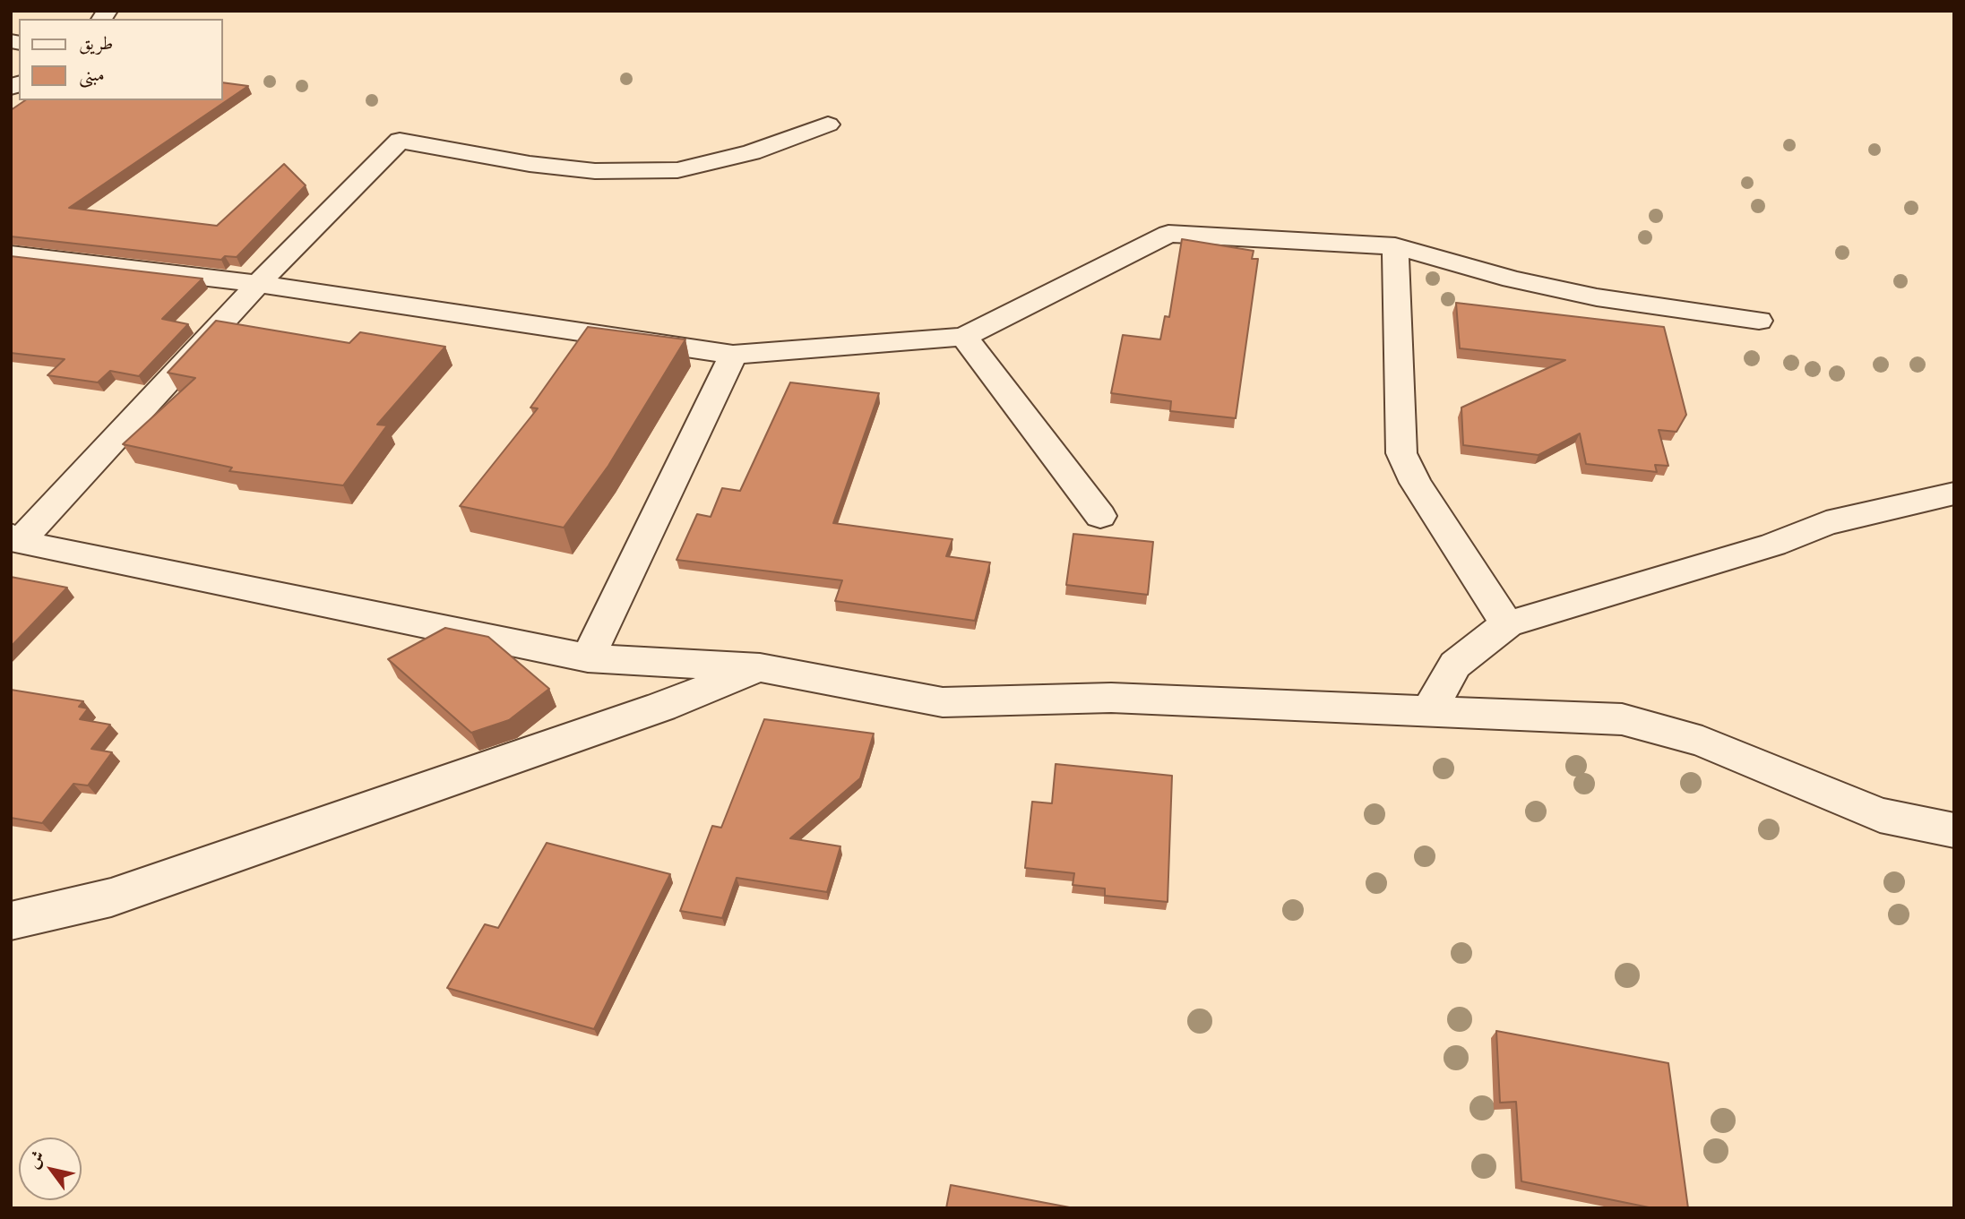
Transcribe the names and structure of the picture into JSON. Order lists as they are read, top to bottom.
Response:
{
  "legend": ["طريق", "مبنى"],
  "north": "top left"
}
